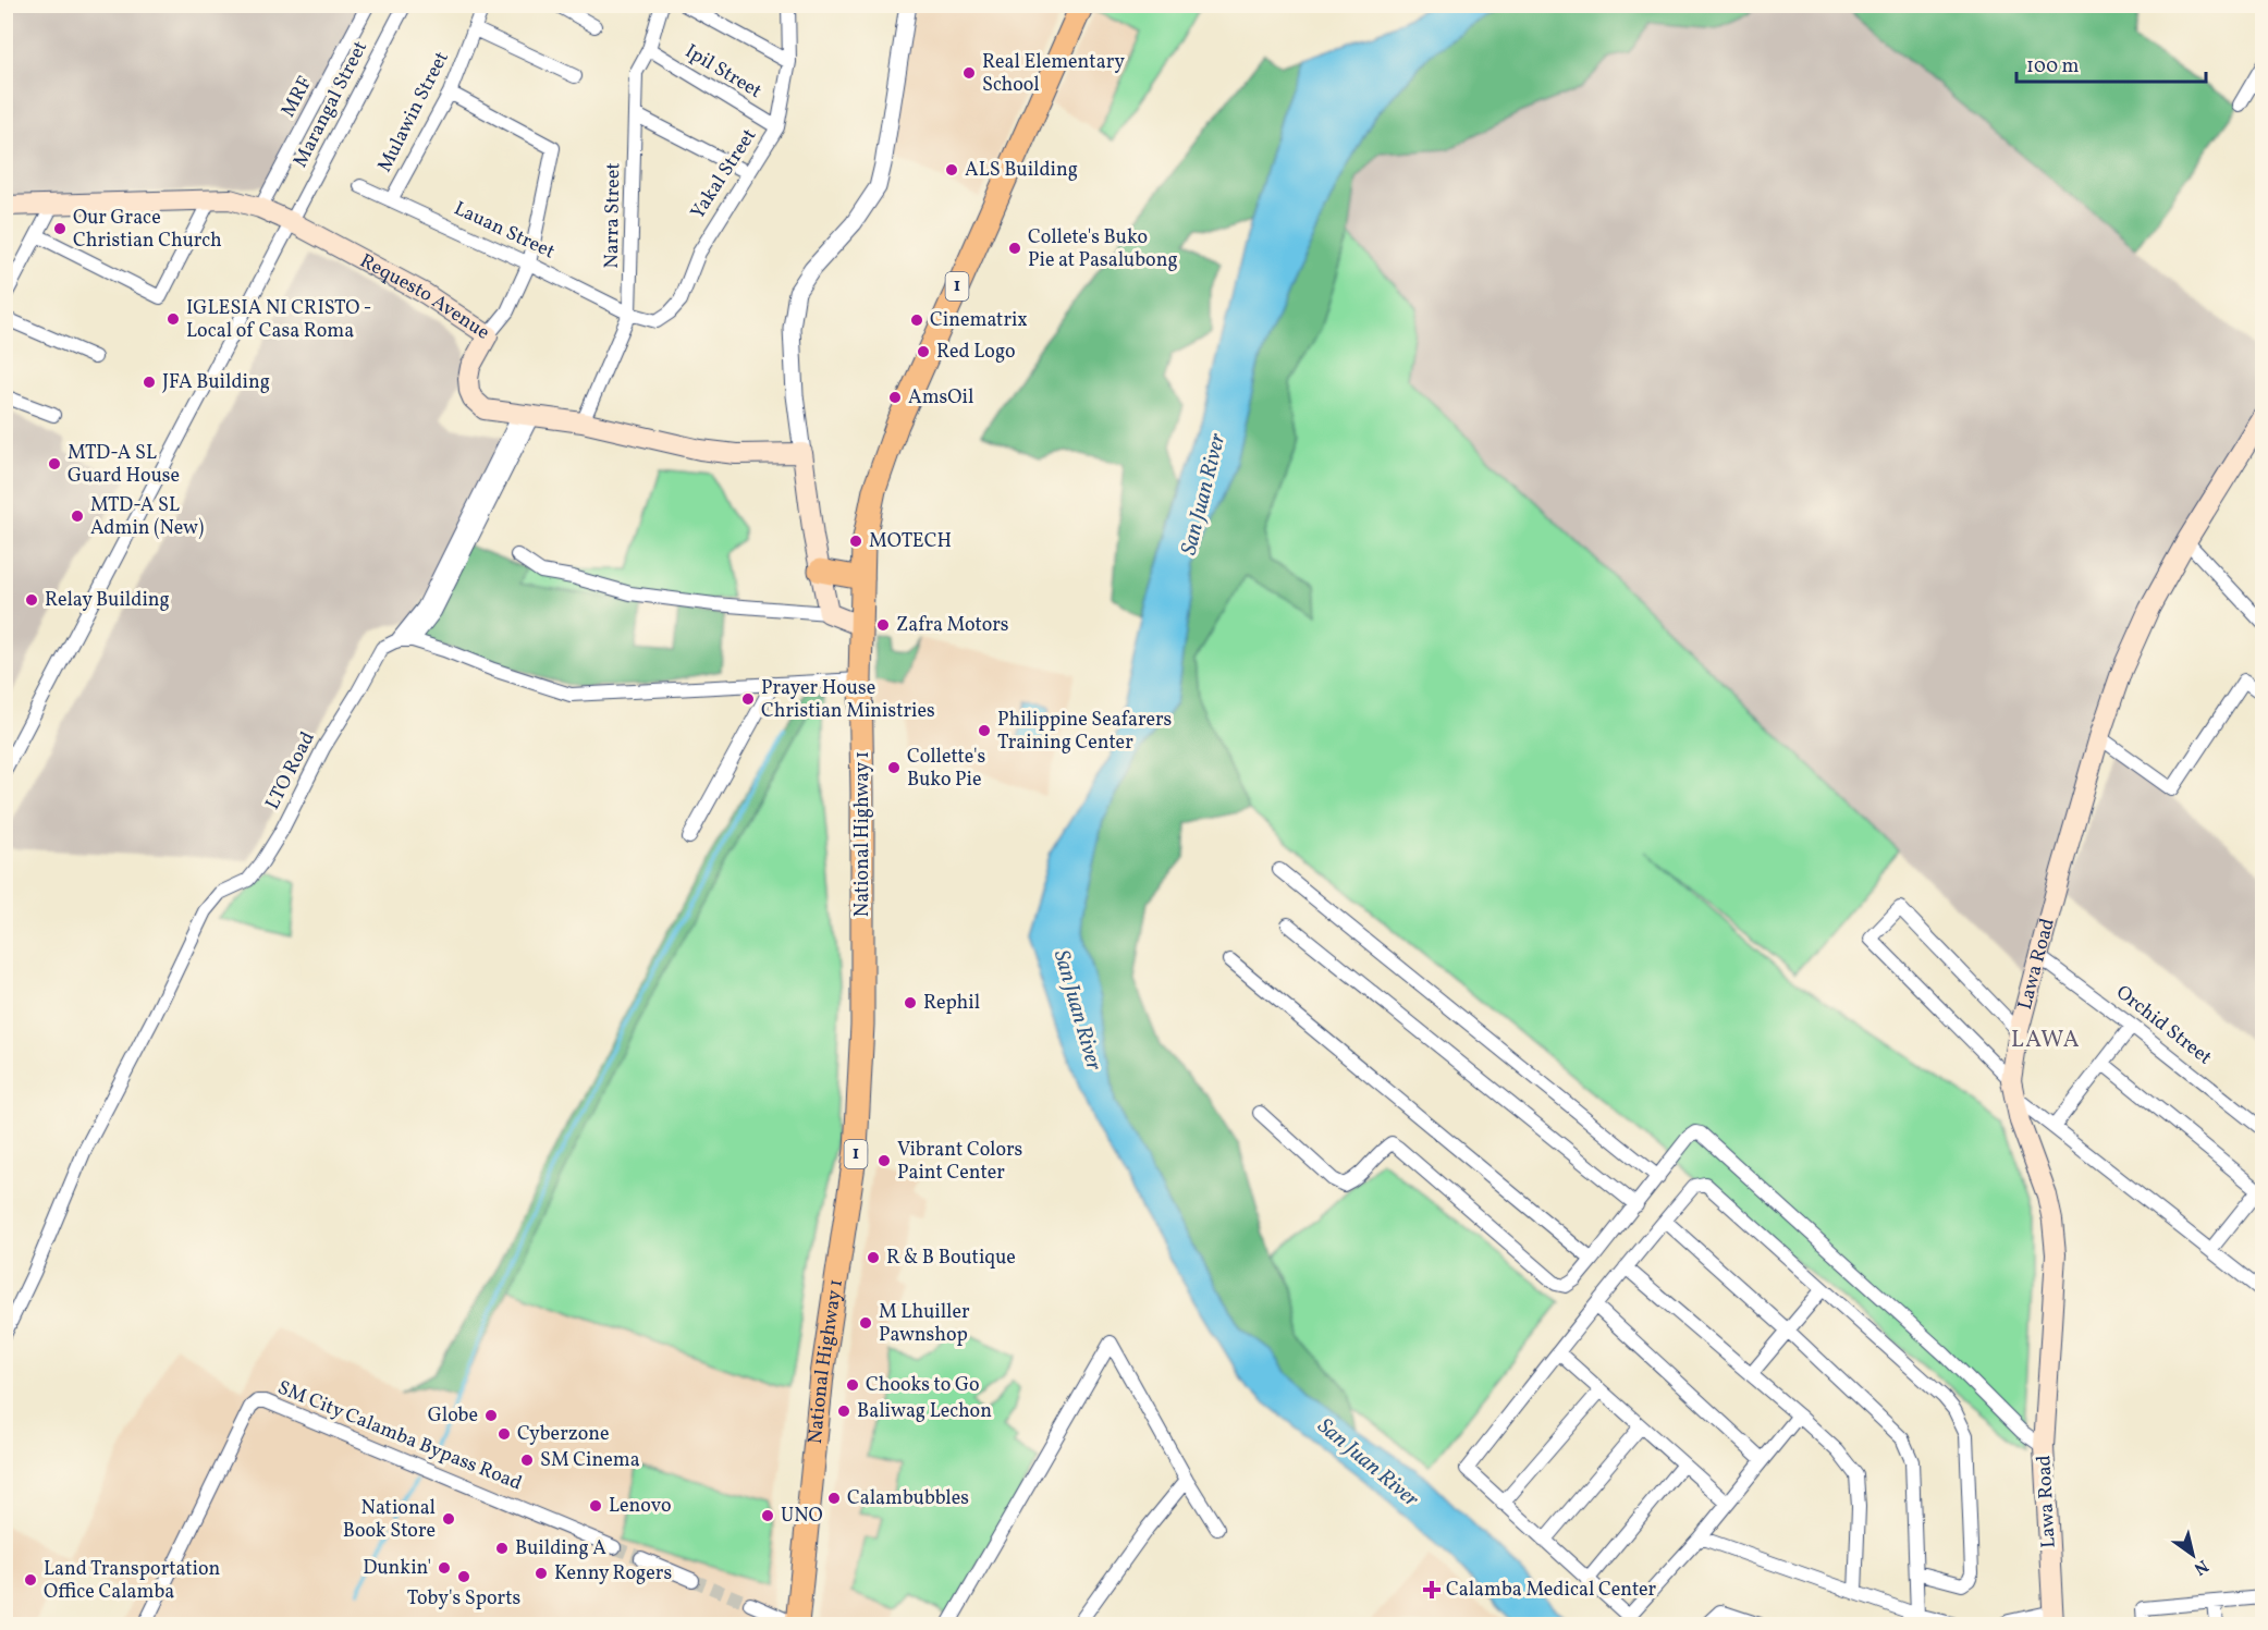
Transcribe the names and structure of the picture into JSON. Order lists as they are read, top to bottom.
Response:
{
  "streets": {
    "highway": ["1", "National Highway 1"],
    "main road": ["Requesto Avenue", "Lawa Road"],
    "street": [
      "Ipil Street",
      "MRF",
      "Marangal Street",
      "Mulawin Street",
      "Yakal Street",
      "Narra Street",
      "Lauan Street",
      "LTO Road",
      "Orchid Street",
      "SM City Calamba Bypass Road"
    ]
  },
  "crossings": [
    ["Ipil Street", "Yakal Street"],
    ["Ipil Street", "Narra Street"],
    ["MRF", "Requesto Avenue"],
    ["Marangal Street", "Requesto Avenue"],
    ["Mulawin Street", "Lauan Street"],
    ["Yakal Street", "Narra Street"],
    ["Yakal Street", "Lauan Street"],
    ["Narra Street", "Lauan Street"],
    ["Narra Street", "Requesto Avenue"],
    ["Requesto Avenue", "LTO Road"],
    ["Lawa Road", "Orchid Street"]
  ],
  "districts": ["LAWA"],
  "water": ["San Juan River"],
  "places": {
    "other": [
      "Real Elementary School",
      "ALS Building",
      "Our Grace Christian Church",
      "Collete's Buko Pie at Pasalubong",
      "IGLESIA NI CRISTO - Local of Casa Roma",
      "Cinematrix",
      "Red Logo",
      "JFA Building",
      "AmsOil",
      "MTD-A SL Guard House",
      "MTD-A SL Admin (New)",
      "MOTECH",
      "Relay Building",
      "Zafra Motors",
      "Prayer House Christian Ministries",
      "Philippine Seafarers Training Center",
      "Collette's Buko Pie",
      "Rephil",
      "Vibrant Colors Paint Center",
      "R & B Boutique",
      "M Lhuiller Pawnshop",
      "Chooks to Go",
      "Baliwag Lechon",
      "Globe",
      "Cyberzone",
      "SM Cinema",
      "Calambubbles",
      "Lenovo",
      "UNO",
      "National Book Store",
      "Building A",
      "Dunkin'",
      "Kenny Rogers",
      "Toby's Sports",
      "Land Transportation Office Calamba"
    ],
    "health": ["Calamba Medical Center"]
  },
  "scale_bar": "100 m",
  "north": "bottom right"
}
